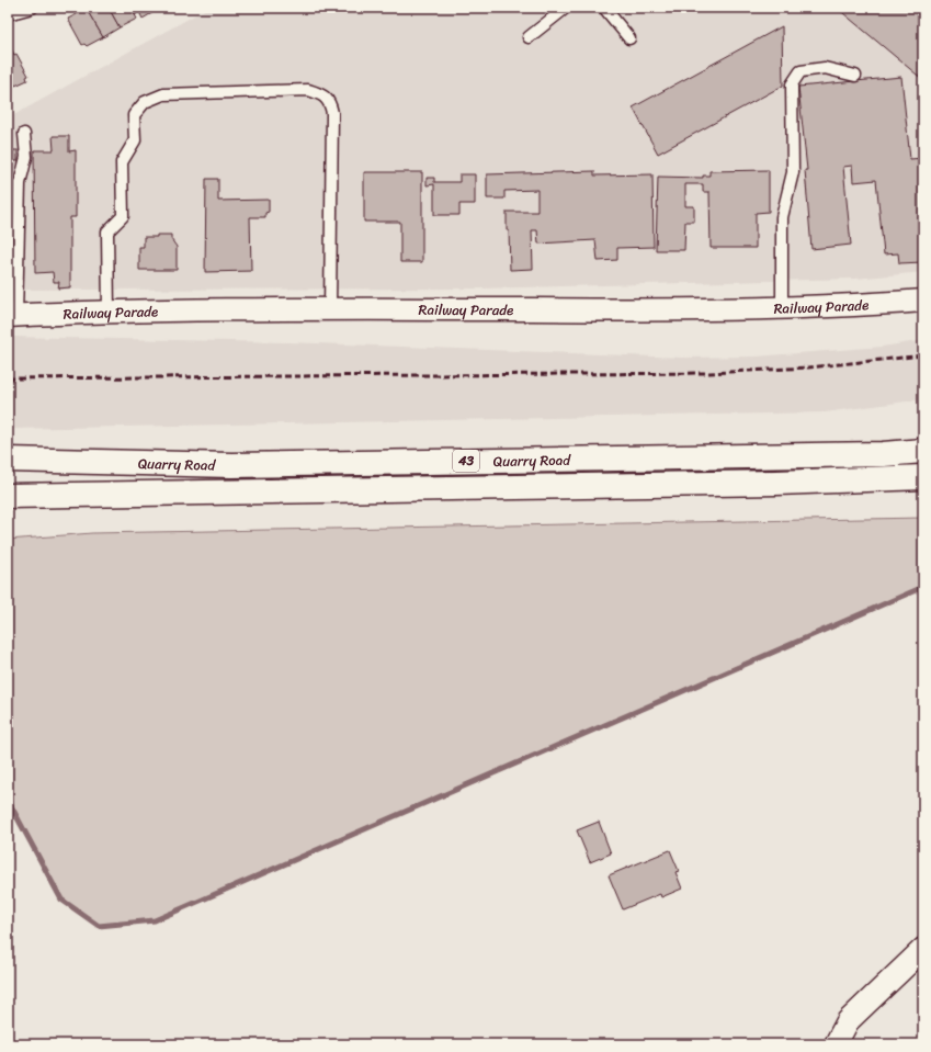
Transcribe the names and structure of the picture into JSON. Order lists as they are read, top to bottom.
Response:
{
  "streets": {
    "main road": ["Quarry Road", "43"],
    "street": ["Railway Parade"]
  }
}
